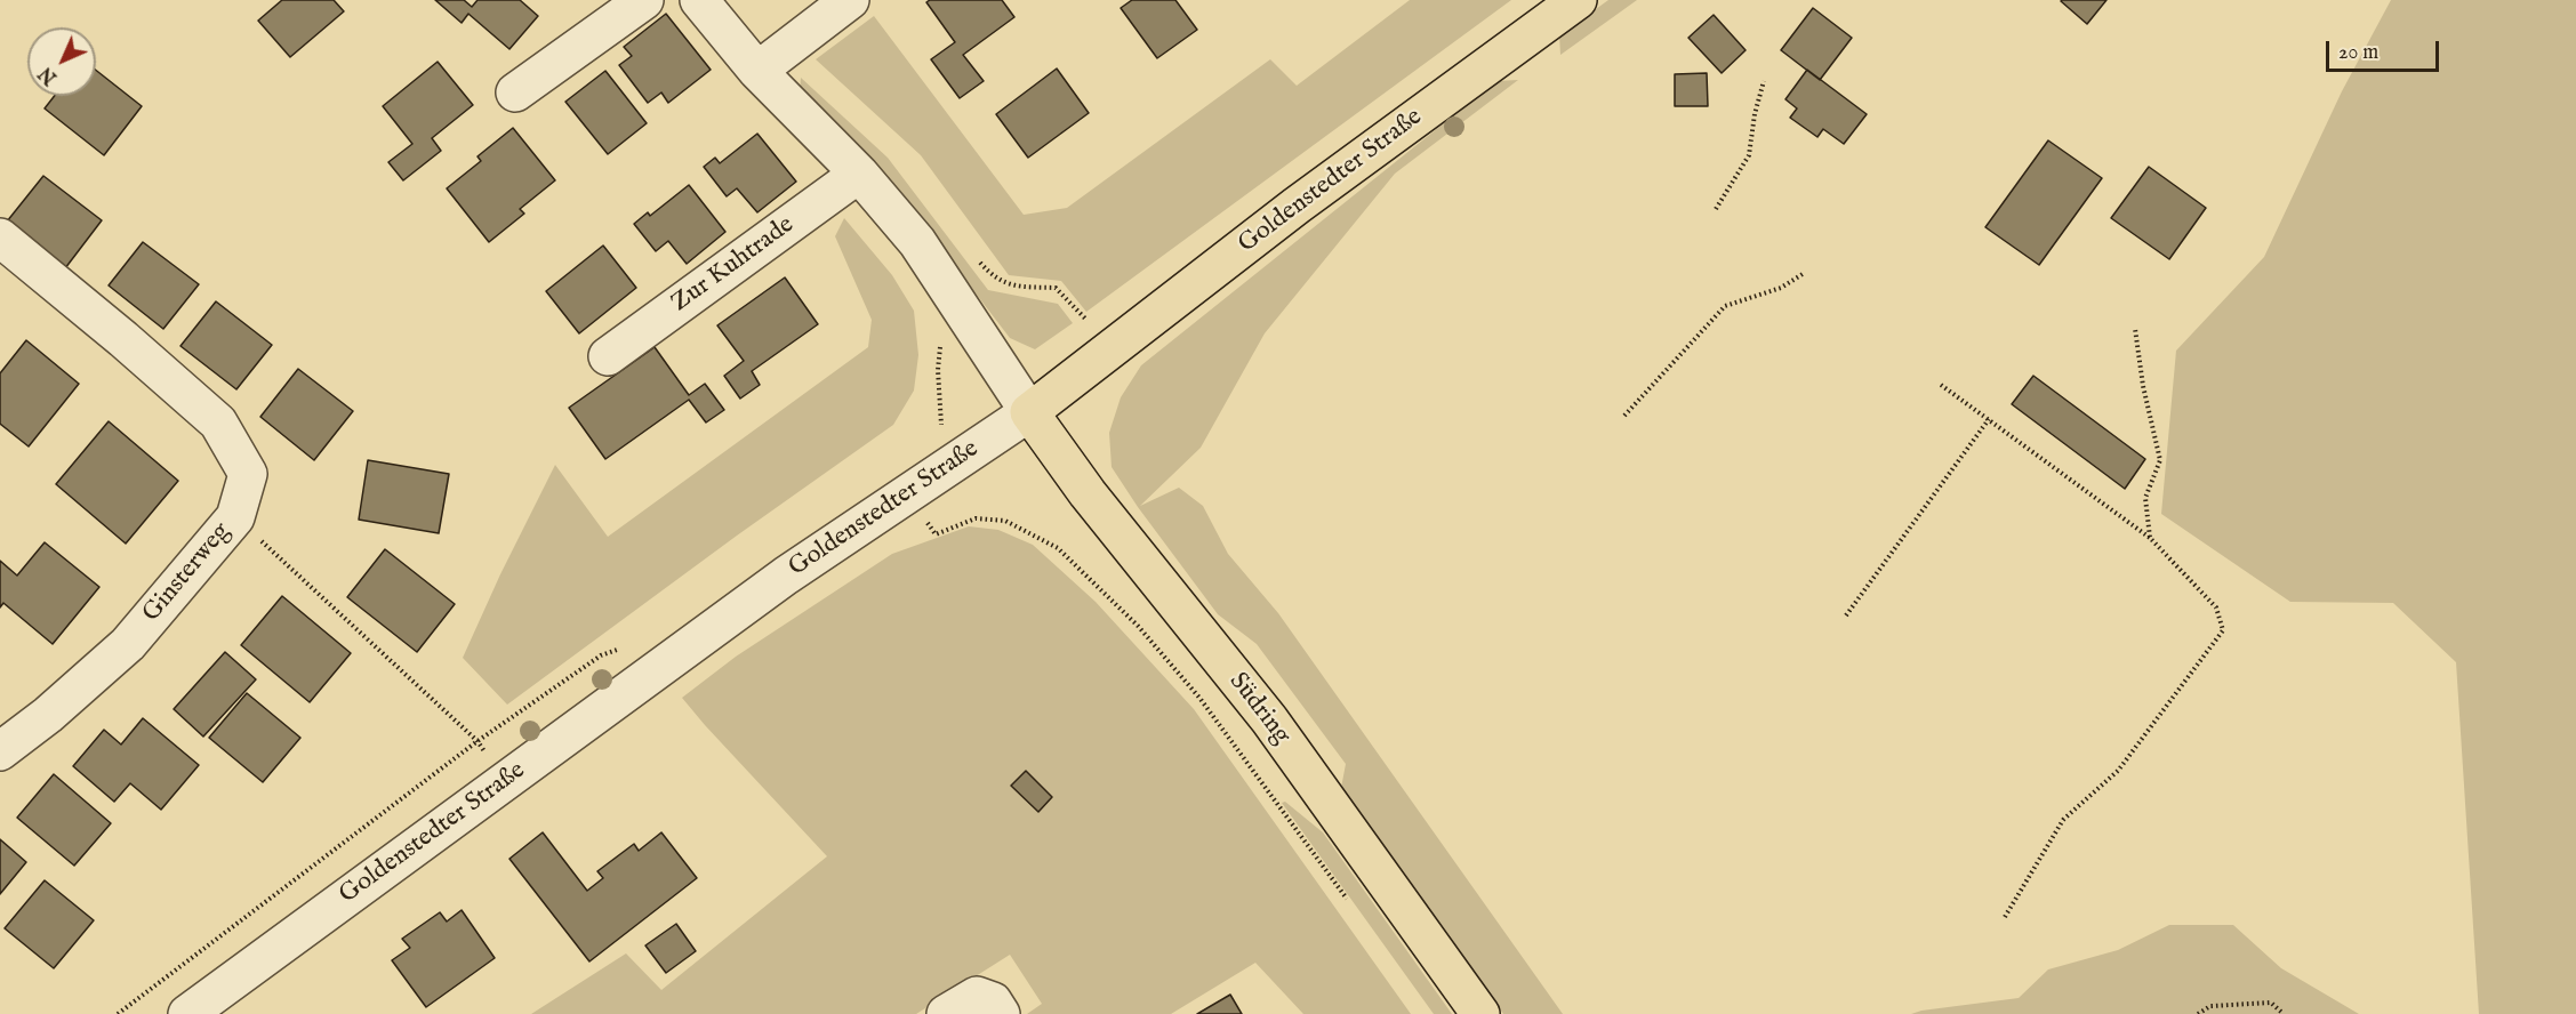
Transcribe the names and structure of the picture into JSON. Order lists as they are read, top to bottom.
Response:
{
  "streets": {
    "main road": ["Goldenstedter Straße", "Südring"],
    "street": ["Zur Kuhtrade", "Ginsterweg"]
  },
  "crossings": [
    ["Goldenstedter Straße", "Südring"]
  ],
  "scale_bar": "20 m",
  "north": "bottom left"
}
